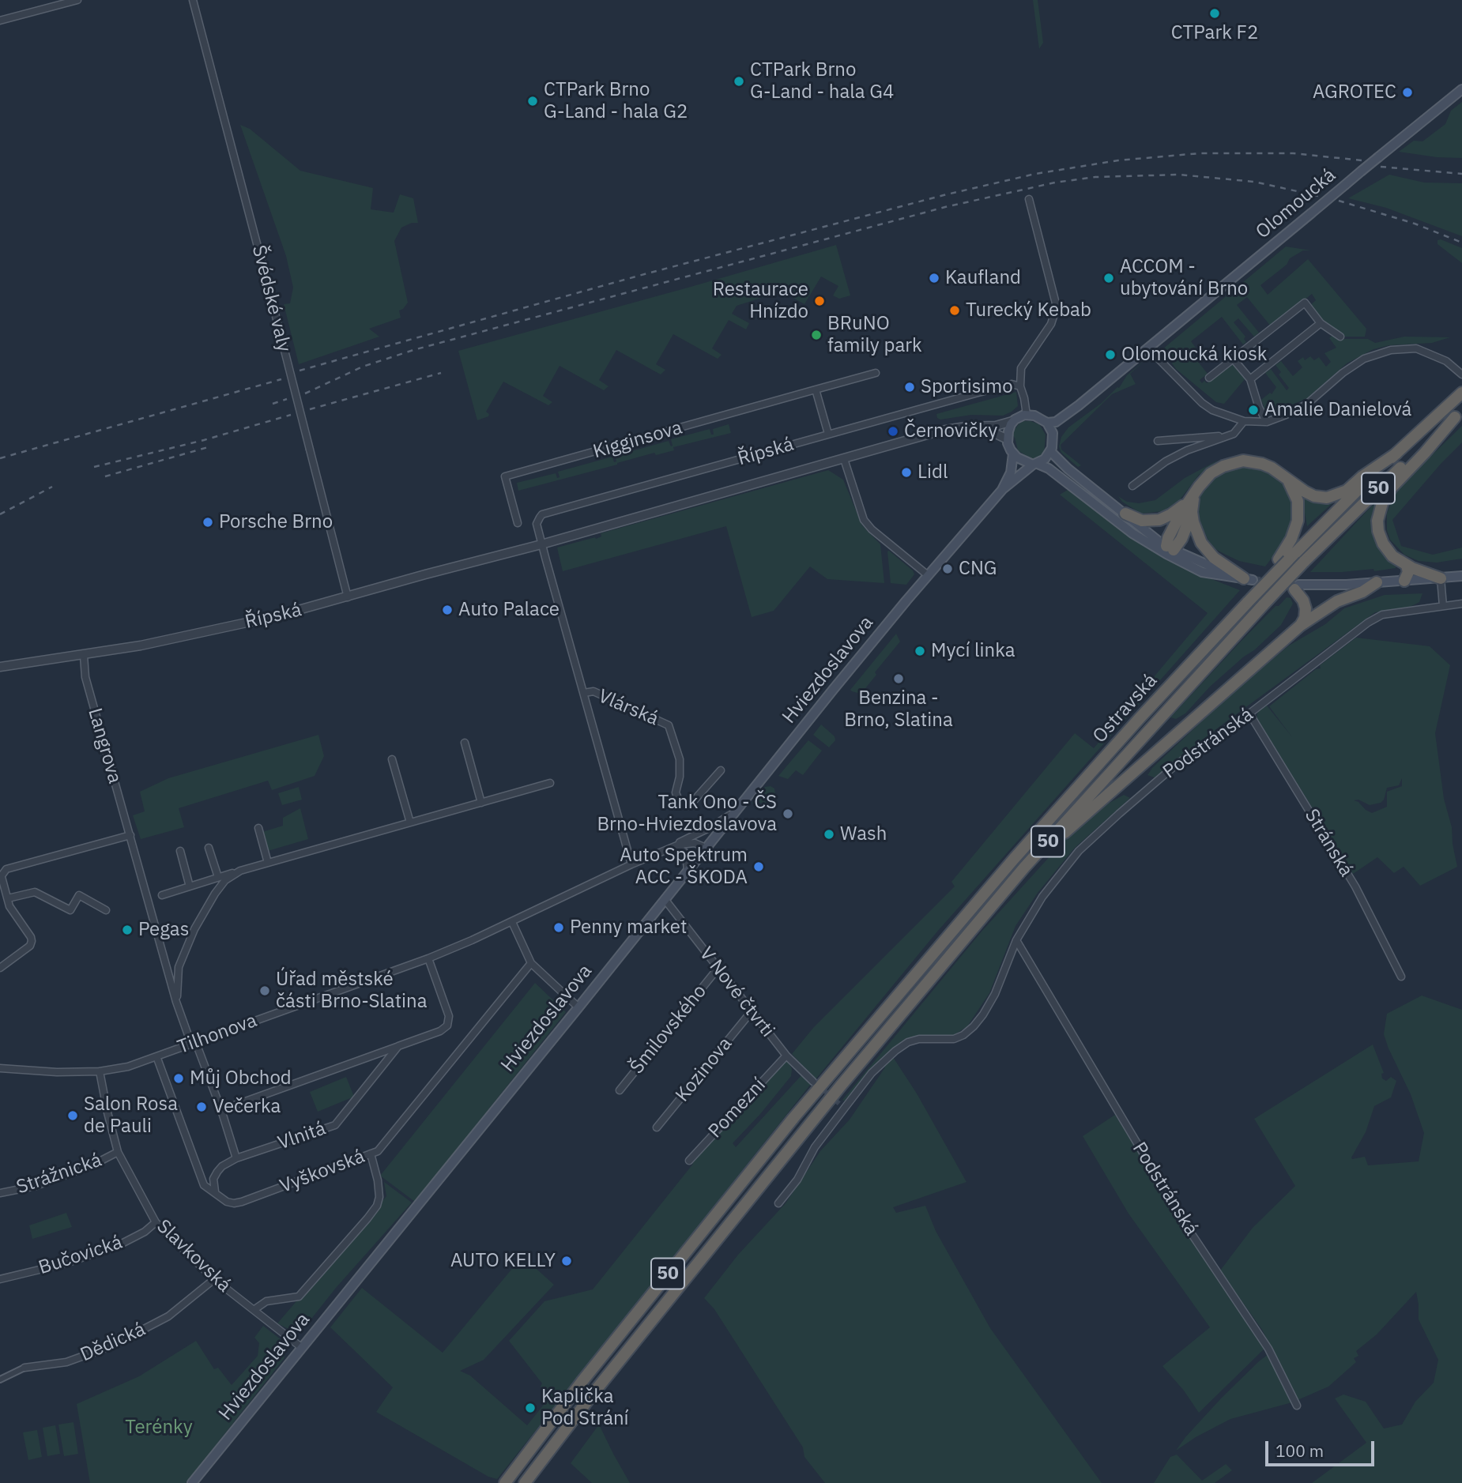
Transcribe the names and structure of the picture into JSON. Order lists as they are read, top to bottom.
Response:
{
  "streets": {
    "highway": ["50", "Ostravská"],
    "main road": ["Olomoucká", "Hviezdoslavova"],
    "street": [
      "Švédské valy",
      "Kigginsova",
      "Řípská",
      "Vlárská",
      "Podstránská",
      "Langrova",
      "Stránská",
      "V Nové čtvrti",
      "Šmilovského",
      "Tilhonova",
      "Kozinova",
      "Pomezní",
      "Vlnitá",
      "Vyškovská",
      "Strážnická",
      "Bučovická",
      "Slavkovská",
      "Dědická"
    ]
  },
  "crossings": [
    ["Olomoucká", "Řípská"],
    ["Olomoucká", "Hviezdoslavova"],
    ["Švédské valy", "Řípská"],
    ["Řípská", "Hviezdoslavova"],
    ["Řípská", "Vlárská"],
    ["Řípská", "Langrova"],
    ["50", "Ostravská"],
    ["Hviezdoslavova", "V Nové čtvrti"],
    ["Hviezdoslavova", "Tilhonova"],
    ["Hviezdoslavova", "Slavkovská"],
    ["Vlárská", "Tilhonova"],
    ["Podstránská", "Stránská"],
    ["Langrova", "Tilhonova"],
    ["V Nové čtvrti", "Šmilovského"],
    ["V Nové čtvrti", "Kozinova"],
    ["V Nové čtvrti", "Pomezní"],
    ["Tilhonova", "Vyškovská"],
    ["Tilhonova", "Slavkovská"],
    ["Vlnitá", "Vyškovská"],
    ["Strážnická", "Slavkovská"],
    ["Bučovická", "Slavkovská"],
    ["Slavkovská", "Dědická"]
  ],
  "parks": ["Terénky"],
  "places": [
    "CTPark F2",
    "CTPark Brno G-Land - hala G4",
    "AGROTEC",
    "CTPark Brno G-Land - hala G2",
    "Kaufland",
    "ACCOM - ubytování Brno",
    "Restaurace Hnízdo",
    "Turecký Kebab",
    "BRuNO family park",
    "Olomoucká kiosk",
    "Sportisimo",
    "Amalie Danielová",
    "Černovičky",
    "Lidl",
    "Porsche Brno",
    "CNG",
    "Auto Palace",
    "Mycí linka",
    "Benzina - Brno, Slatina",
    "Tank Ono - ČS Brno-Hviezdoslavova",
    "Wash",
    "Auto Spektrum ACC - ŠKODA",
    "Penny market",
    "Pegas",
    "Úřad městské části Brno-Slatina",
    "Můj Obchod",
    "Večerka",
    "Salon Rosa de Pauli",
    "AUTO KELLY",
    "Kaplička Pod Strání"
  ],
  "scale_bar": "100 m"
}
